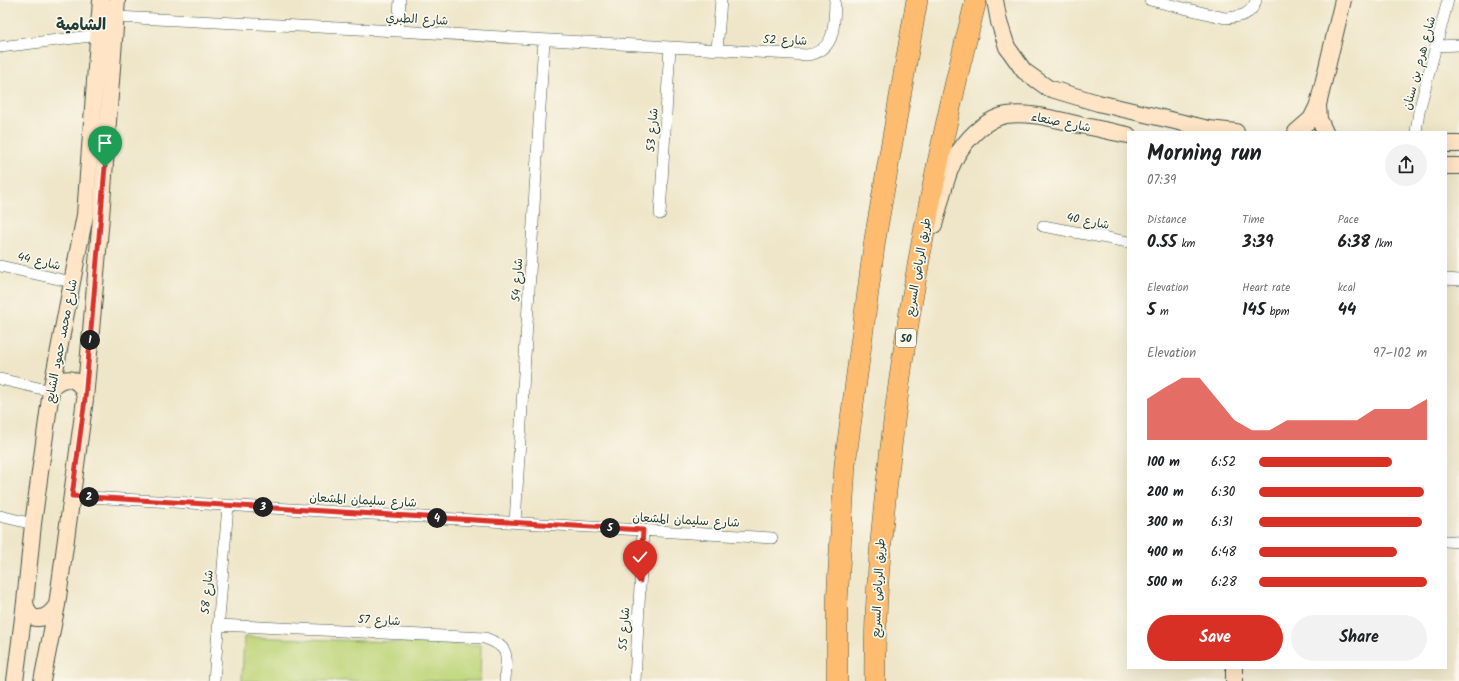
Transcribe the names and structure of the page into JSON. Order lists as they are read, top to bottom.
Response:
{
  "streets": {
    "highway": ["طريق الرياض السريع", "50"],
    "main road": ["شارع صنعاء", "شارع محمد حمود الشايع"],
    "street": [
      "شارع الطبري",
      "شارع 52",
      "شارع هرم بن سنان",
      "شارع 53",
      "شارع 40",
      "شارع 44",
      "شارع 54",
      "شارع سليمان المشعان",
      "شارع 58",
      "شارع 57",
      "شارع 55"
    ]
  },
  "crossings": [
    ["شارع الطبري", "شارع 52"],
    ["شارع الطبري", "شارع 53"],
    ["شارع الطبري", "شارع 54"],
    ["شارع الطبري", "شارع محمد حمود الشايع"],
    ["شارع صنعاء", "طريق الرياض السريع"],
    ["شارع 44", "شارع محمد حمود الشايع"],
    ["شارع 54", "شارع سليمان المشعان"],
    ["شارع محمد حمود الشايع", "شارع سليمان المشعان"],
    ["شارع سليمان المشعان", "شارع 58"],
    ["شارع سليمان المشعان", "شارع 55"],
    ["شارع 58", "شارع 57"]
  ],
  "districts": ["الشامية"],
  "page": {
    "heading": ["Morning run", "07:39"],
    "stats": [
      ["Distance", "0.55 km"],
      ["Time", "3:39"],
      ["Pace", "6:38 /km"],
      ["Elevation", "5 m"],
      ["Heart rate", "145 bpm"],
      ["kcal", "44"]
    ],
    "pins": [
      "1",
      "2",
      "3",
      "4",
      "5"
    ],
    "chart": ["Elevation", "97–102 m"],
    "list": [
      {
        "name": "100 m",
        "note": "6:52"
      },
      {
        "name": "200 m",
        "note": "6:30"
      },
      {
        "name": "300 m",
        "note": "6:31"
      },
      {
        "name": "400 m",
        "note": "6:48"
      },
      {
        "name": "500 m",
        "note": "6:28"
      }
    ],
    "buttons": ["Save", "Share"]
  }
}
